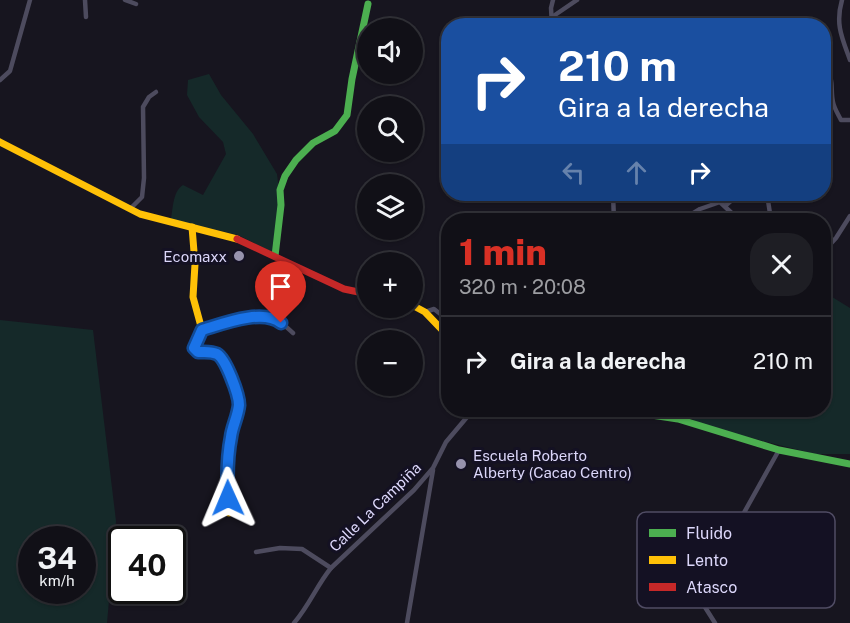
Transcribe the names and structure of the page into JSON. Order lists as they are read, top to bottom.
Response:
{
  "streets": {
    "street": ["Calle La Campiña"]
  },
  "places": ["Ecomaxx", "Escuela Roberto Alberty (Cacao Centro)"],
  "legend": ["Fluido", "Lento", "Atasco"],
  "page": {
    "map_buttons": ["+", "−"],
    "turn": ["210 m", "Gira a la derecha"],
    "heading": ["1 min", "320 m · 20:08"],
    "list": [
      {
        "name": "Gira a la derecha",
        "value": "210 m"
      }
    ],
    "speed": "34 km/h",
    "limit": "40"
  }
}
